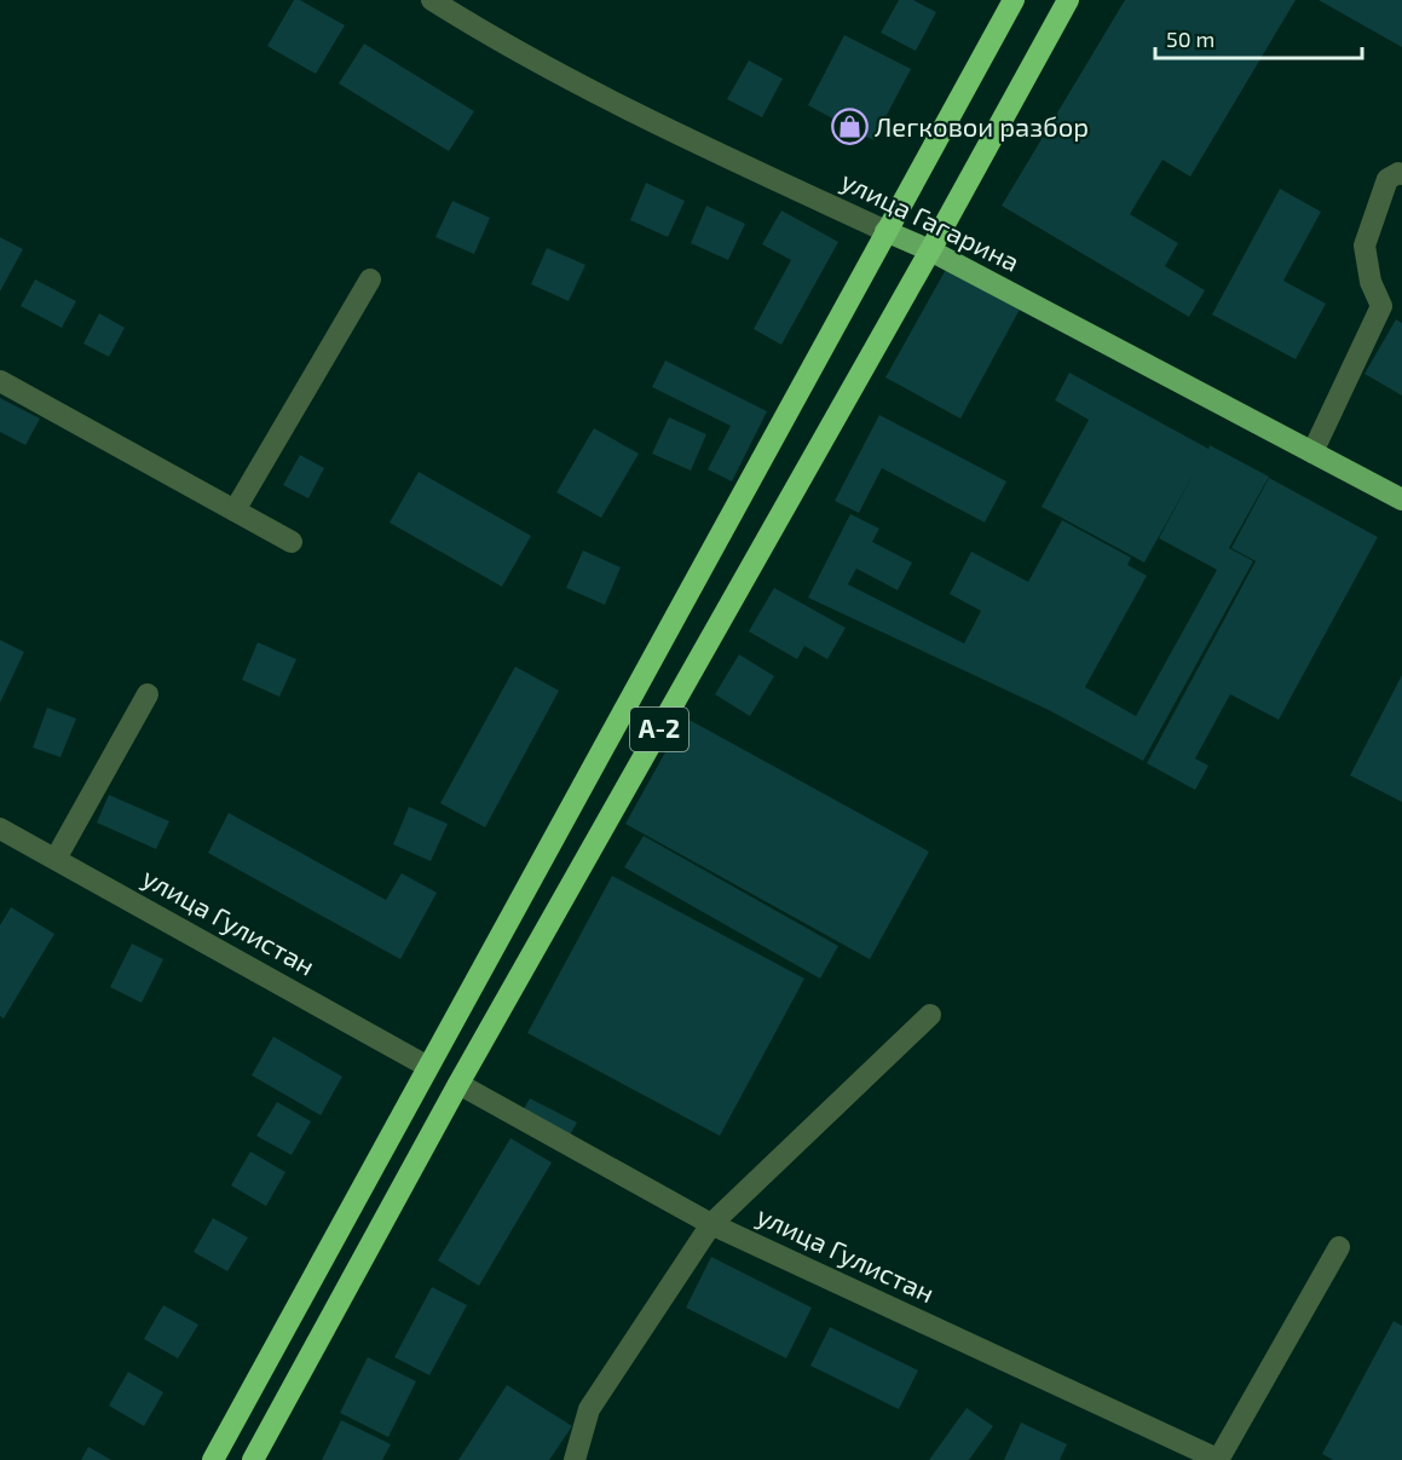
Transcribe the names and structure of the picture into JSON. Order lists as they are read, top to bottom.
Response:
{
  "streets": {
    "highway": ["A-2"],
    "main road": ["улица Гагарина"],
    "street": ["улица Гулистан"]
  },
  "crossings": [
    ["улица Гагарина", "A-2"],
    ["A-2", "улица Гулистан"]
  ],
  "places": {
    "shop": ["Легковои разбор"]
  },
  "scale_bar": "50 m"
}
